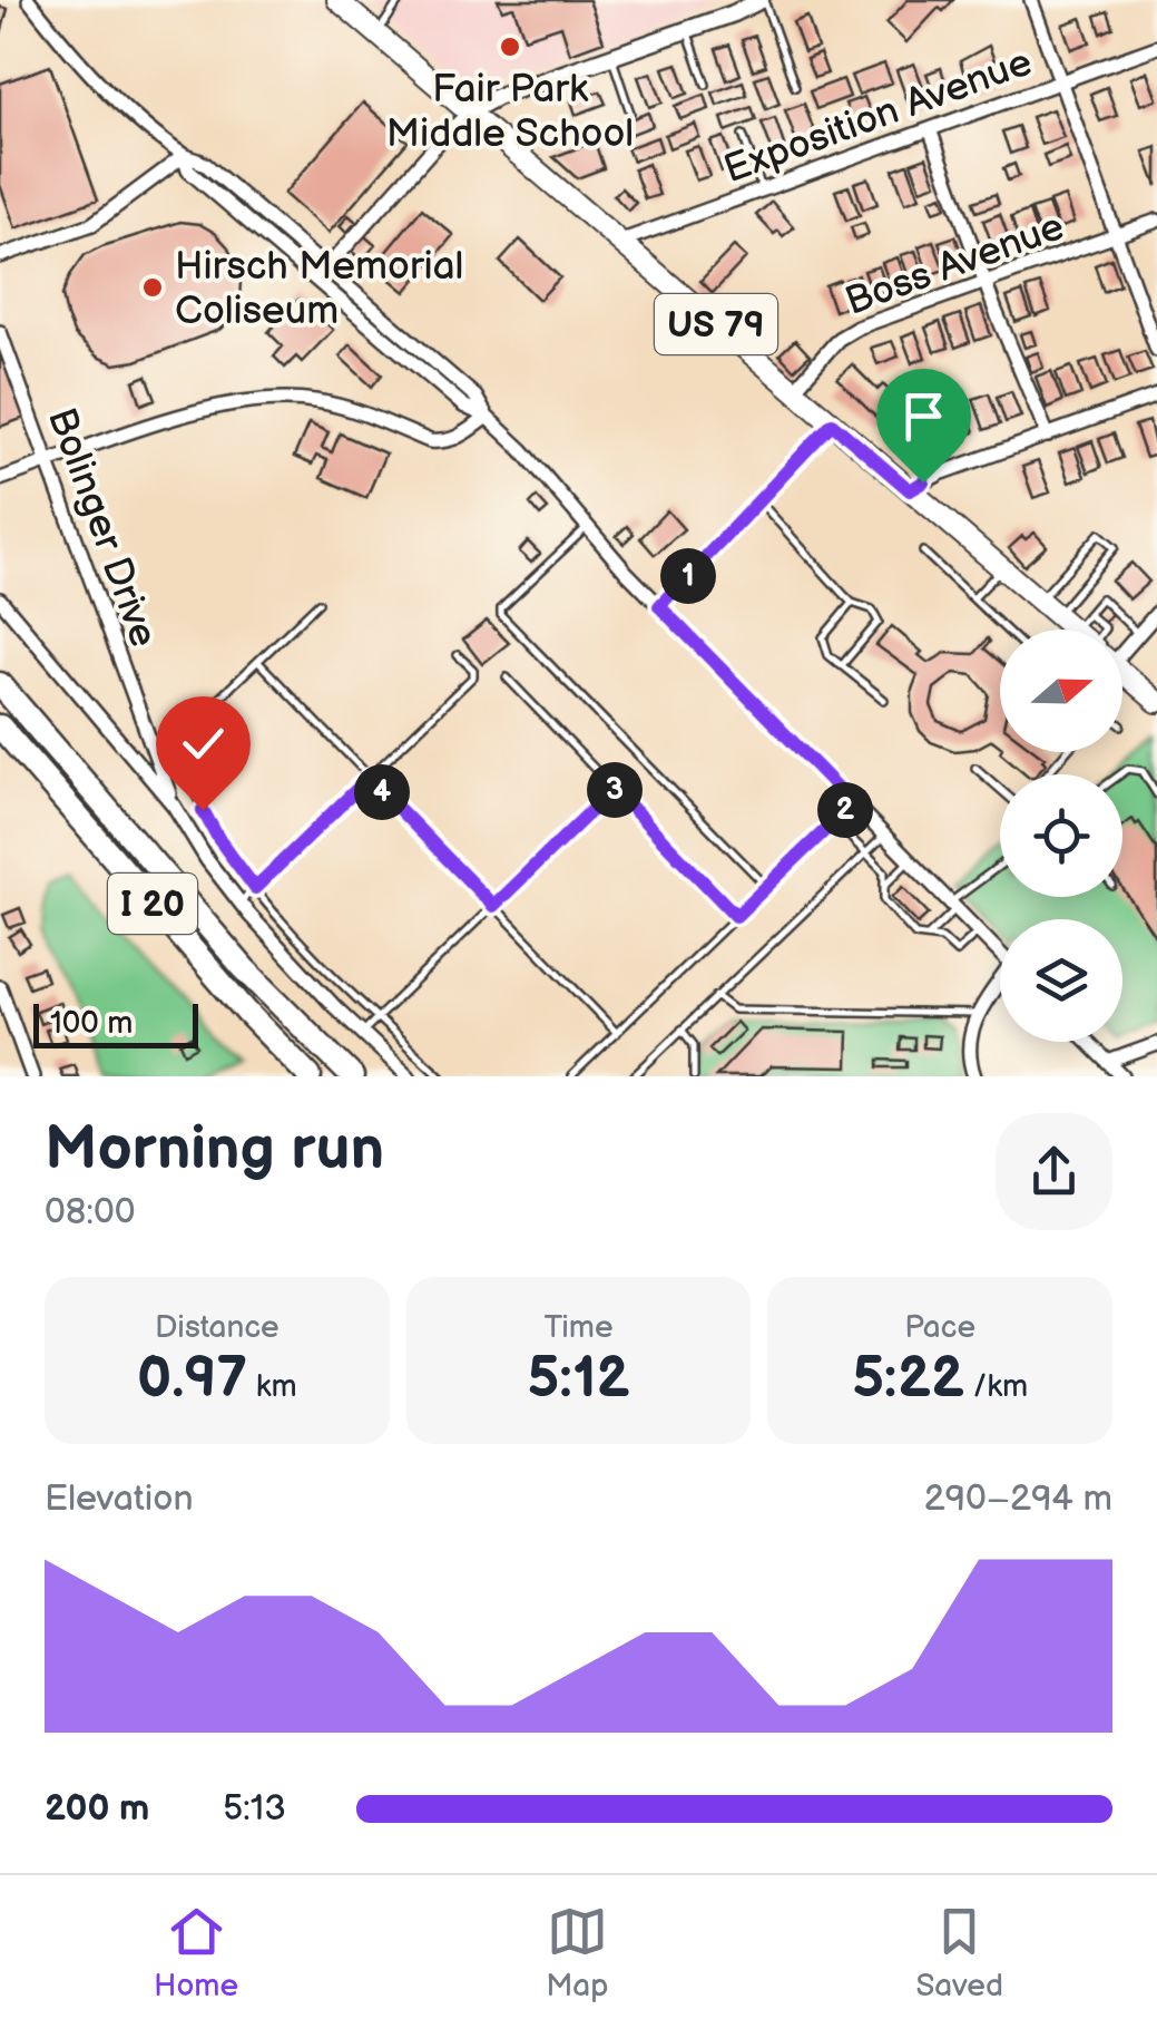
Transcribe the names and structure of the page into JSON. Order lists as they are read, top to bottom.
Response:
{
  "streets": {
    "highway": ["I 20"],
    "main road": ["US 79"],
    "street": ["Exposition Avenue", "Boss Avenue", "Bolinger Drive"]
  },
  "crossings": [
    ["Exposition Avenue", "US 79"],
    ["Boss Avenue", "US 79"]
  ],
  "places": ["Fair Park Middle School", "Hirsch Memorial Coliseum"],
  "scale_bar": "100 m",
  "north": "right",
  "page": {
    "pins": [
      "1",
      "3",
      "4",
      "2"
    ],
    "scale": "100 m",
    "heading": ["Morning run", "08:00"],
    "stats": [
      ["Distance", "0.97 km"],
      ["Time", "5:12"],
      ["Pace", "5:22 /km"]
    ],
    "chart": ["Elevation", "290–294 m"],
    "list": [
      {
        "name": "200 m",
        "note": "5:13"
      }
    ],
    "tabs": ["Home", "Map", "Saved"]
  }
}
